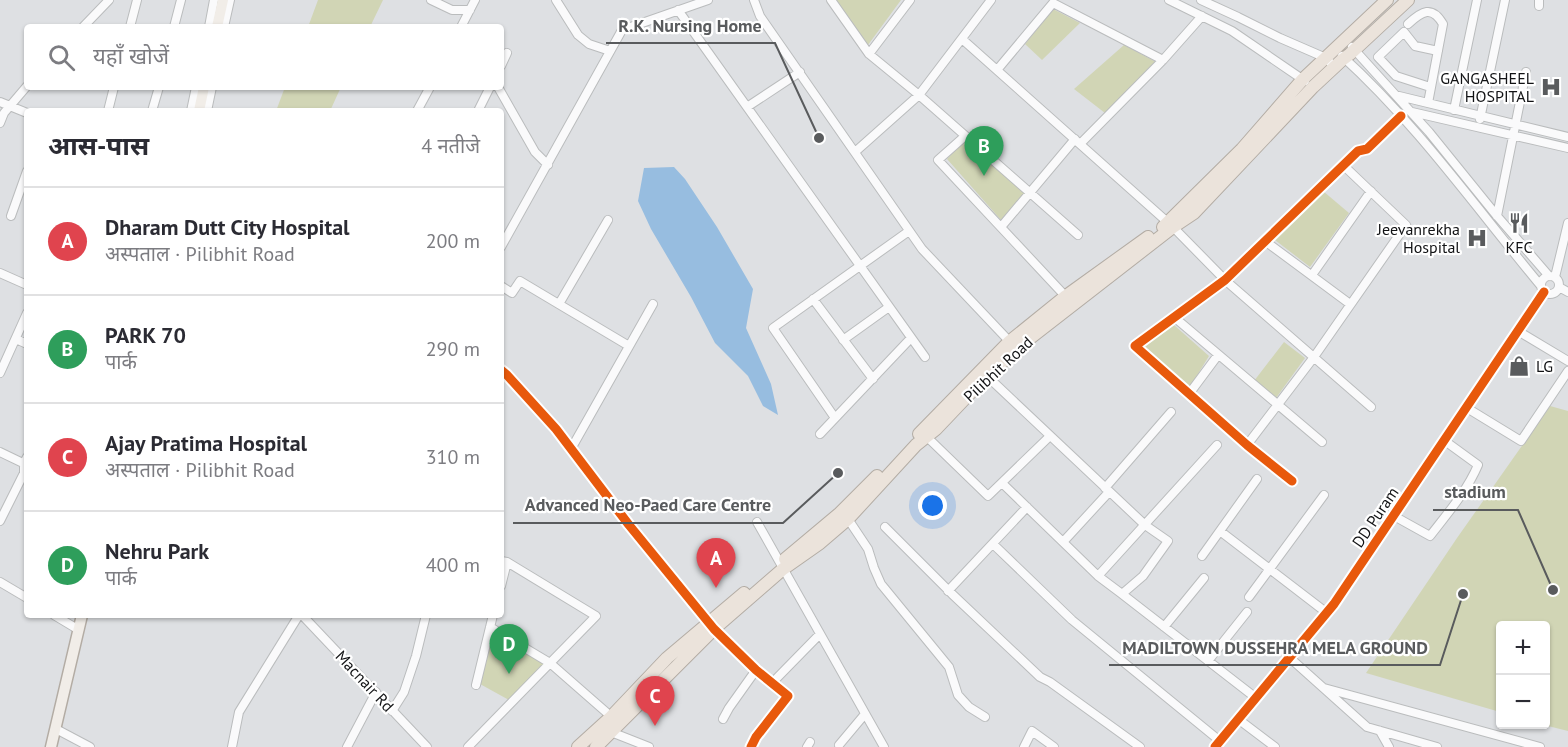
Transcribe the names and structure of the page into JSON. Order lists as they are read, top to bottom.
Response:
{
  "streets": {
    "highway": ["Pilibhit Road"],
    "street": ["DD Puram", "Macnair Rd"]
  },
  "places": {
    "hospital": ["GANGASHEEL HOSPITAL", "Jeevanrekha Hospital"],
    "other": [
      "R.K. Nursing Home",
      "Advanced Neo-Paed Care Centre",
      "stadium",
      "MADILTOWN DUSSEHRA MELA GROUND"
    ],
    "restaurant": ["KFC"],
    "shop": ["LG"]
  },
  "page": {
    "search": "यहाँ खोजें",
    "heading": ["आस-पास", "4 नतीजे"],
    "pins": [
      "B",
      "A",
      "D",
      "C"
    ],
    "list": [
      {
        "mark": "A",
        "name": "Dharam Dutt City Hospital",
        "note": "अस्पताल · Pilibhit Road",
        "value": "200 m"
      },
      {
        "mark": "B",
        "name": "PARK 70",
        "note": "पार्क",
        "value": "290 m"
      },
      {
        "mark": "C",
        "name": "Ajay Pratima Hospital",
        "note": "अस्पताल · Pilibhit Road",
        "value": "310 m"
      },
      {
        "mark": "D",
        "name": "Nehru Park",
        "note": "पार्क",
        "value": "400 m"
      }
    ],
    "map_buttons": ["+", "−"]
  }
}
